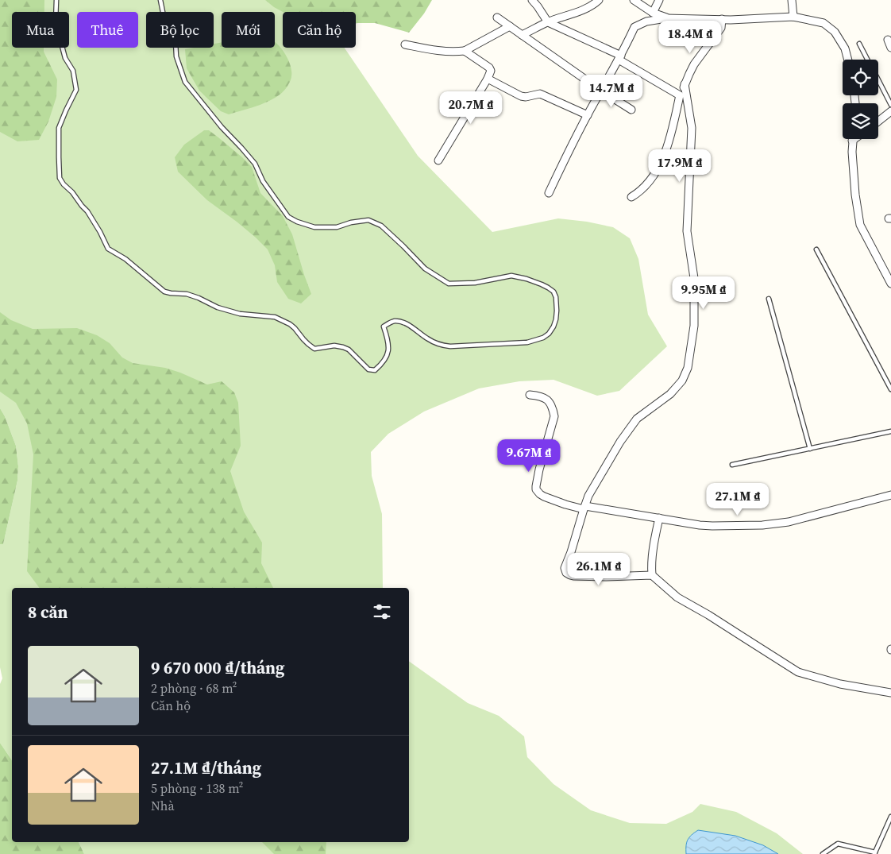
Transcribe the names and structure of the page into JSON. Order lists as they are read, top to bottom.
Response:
{
  "page": {
    "chip": [
      "Mua",
      "Thuê",
      "Bộ lọc",
      "Mới",
      "Căn hộ"
    ],
    "price": [
      "18.4M ₫",
      "14.7M ₫",
      "20.7M ₫",
      "17.9M ₫",
      "9.95M ₫",
      "9.67M ₫",
      "27.1M ₫",
      "26.1M ₫"
    ],
    "heading": "8 căn",
    "list": [
      {
        "name": "9 670 000 ₫/tháng",
        "note": "2 phòng · 68 m² · Căn hộ"
      },
      {
        "name": "27.1M ₫/tháng",
        "note": "5 phòng · 138 m² · Nhà"
      }
    ]
  }
}
